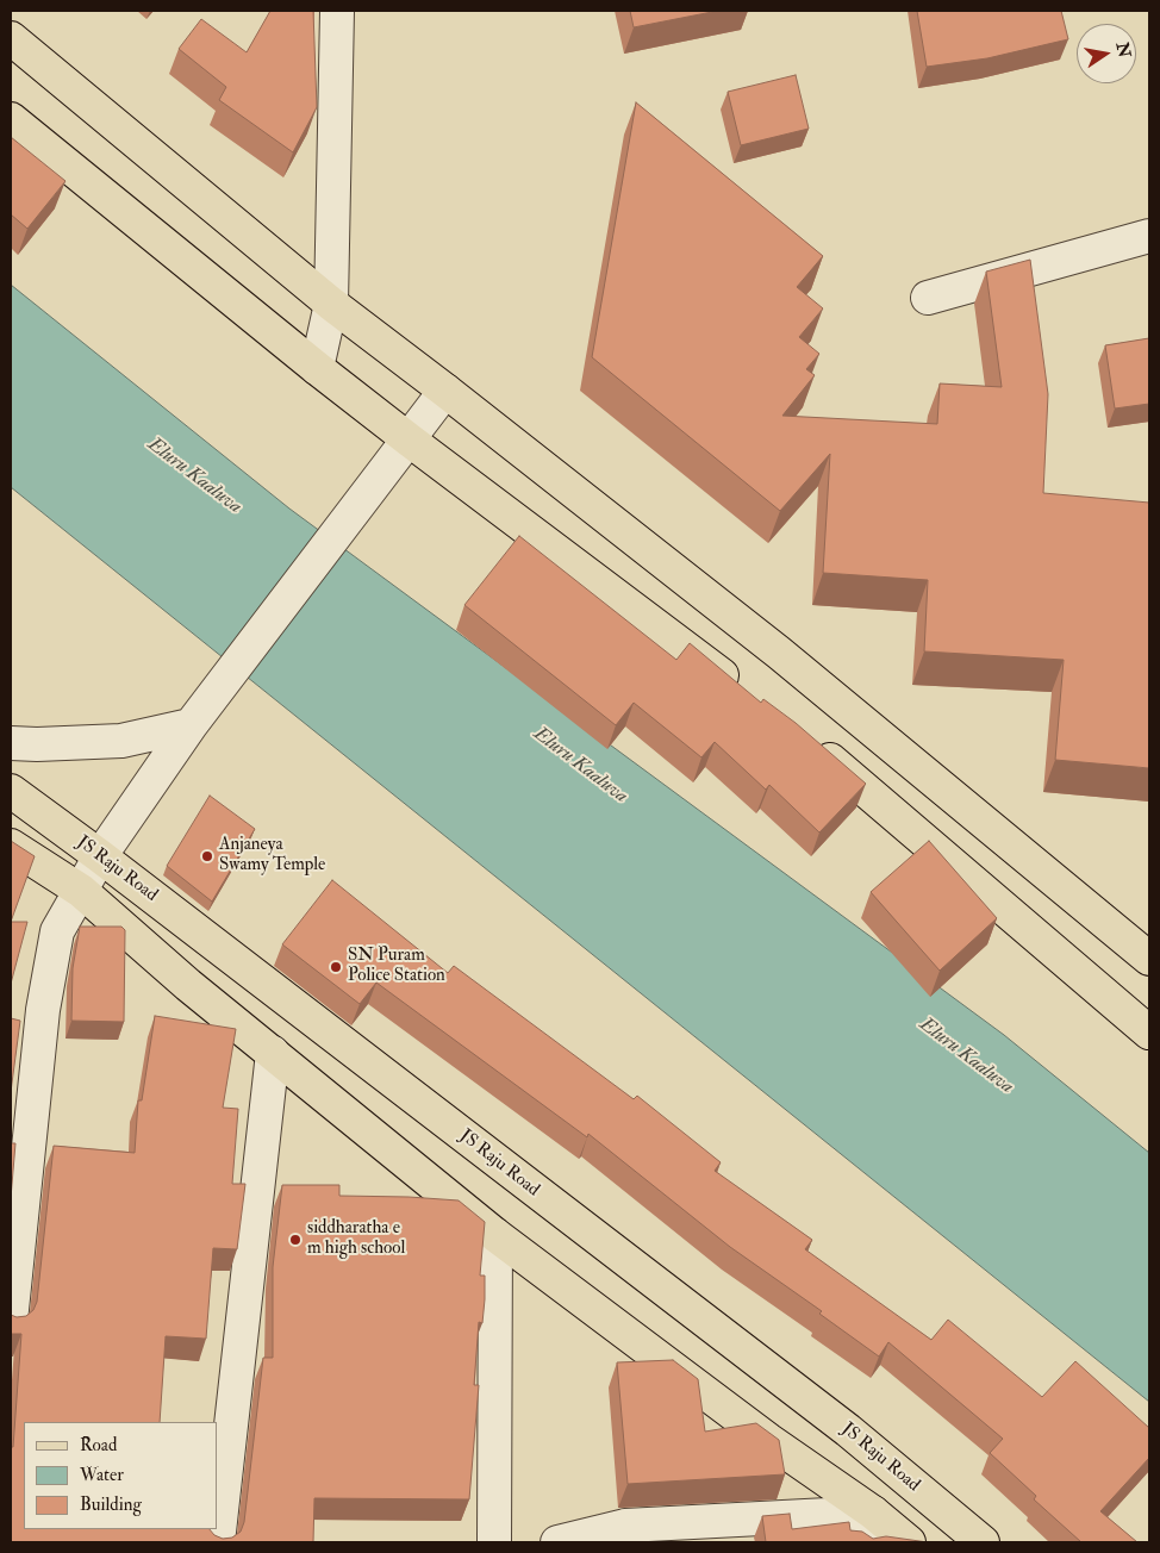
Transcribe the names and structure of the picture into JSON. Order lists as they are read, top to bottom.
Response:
{
  "streets": {
    "main road": ["JS Raju Road"]
  },
  "water": ["Eluru Kaaluva"],
  "places": ["Anjaneya Swamy Temple", "SN Puram Police Station", "siddharatha e m high school"],
  "legend": ["Road", "Water", "Building"],
  "north": "right"
}
